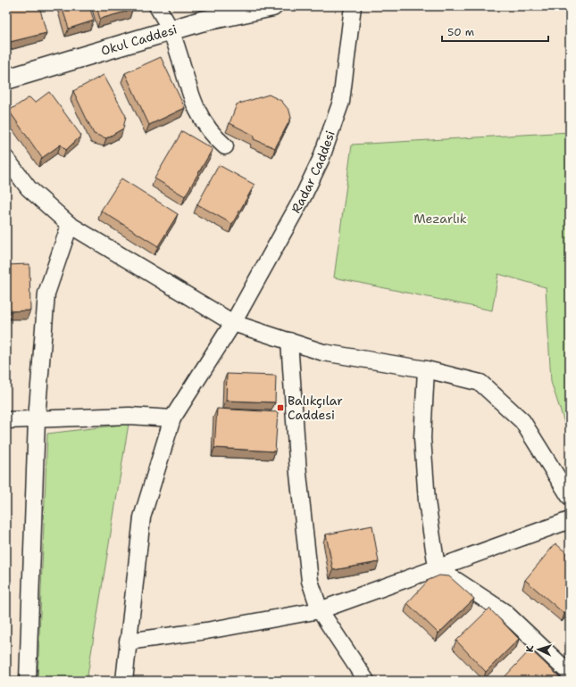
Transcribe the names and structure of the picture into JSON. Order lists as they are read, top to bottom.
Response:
{
  "streets": {
    "main road": ["Okul Caddesi"],
    "street": ["Radar Caddesi"]
  },
  "parks": ["Mezarlık"],
  "places": {
    "transit": ["Balıkçılar Caddesi"]
  },
  "scale_bar": "50 m",
  "north": "left"
}
